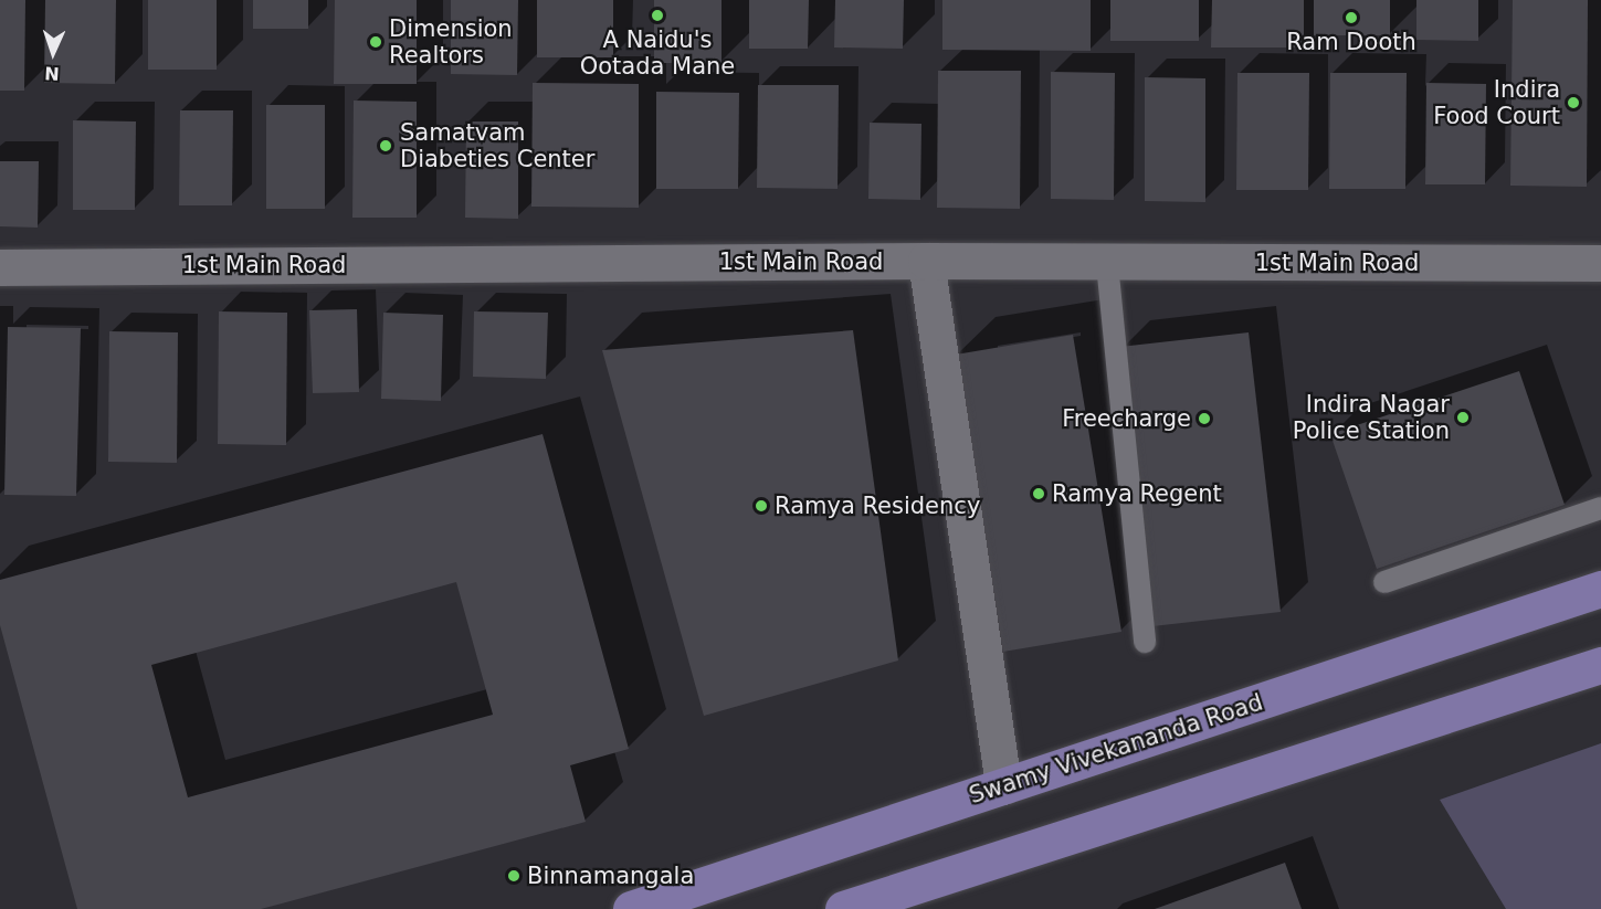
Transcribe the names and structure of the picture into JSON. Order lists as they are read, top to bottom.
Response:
{
  "streets": {
    "main road": ["Swamy Vivekananda Road"],
    "street": ["1st Main Road"]
  },
  "places": [
    "A Naidu's Ootada Mane",
    "Ram Dooth",
    "Dimension Realtors",
    "Indira Food Court",
    "Samatvam Diabeties Center",
    "Indira Nagar Police Station",
    "Freecharge",
    "Ramya Regent",
    "Ramya Residency",
    "Binnamangala"
  ],
  "north": "bottom"
}
